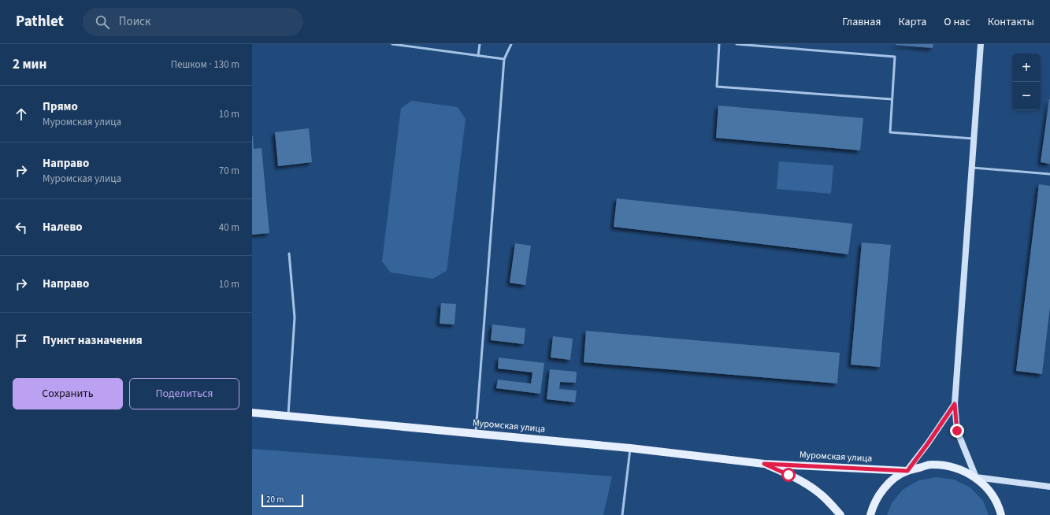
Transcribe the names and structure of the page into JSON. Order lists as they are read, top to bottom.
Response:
{
  "streets": {
    "main road": ["Муромская улица"]
  },
  "scale_bar": "20 m",
  "page": {
    "header": "Pathlet",
    "search": "Поиск",
    "nav": [
      "Главная",
      "Карта",
      "О нас",
      "Контакты"
    ],
    "heading": ["2 мин", "Пешком · 130 m"],
    "map_buttons": ["+", "−"],
    "list": [
      ["Прямо", "Муромская улица", "10 m"],
      ["Направо", "Муромская улица", "70 m"],
      ["Налево", "40 m"],
      ["Направо", "10 m"],
      "Пункт назначения"
    ],
    "buttons": ["Сохранить", "Поделиться"],
    "scale": "20 m"
  }
}
